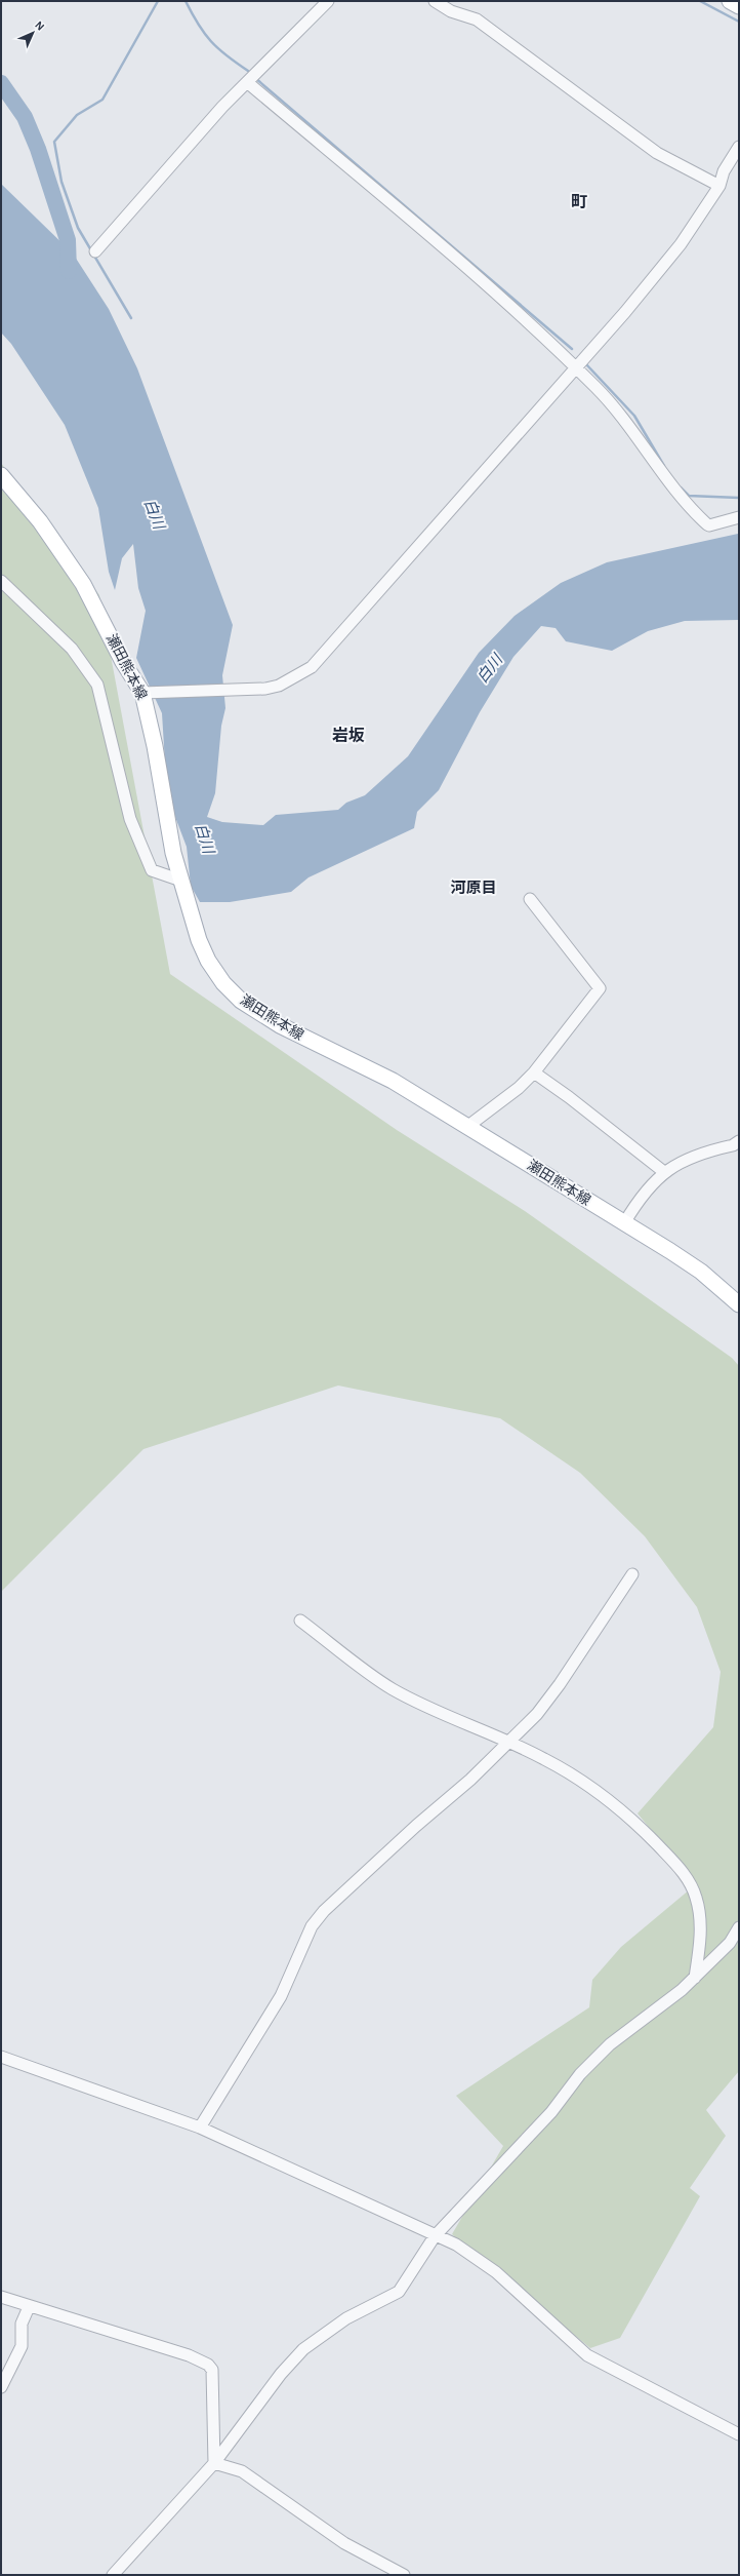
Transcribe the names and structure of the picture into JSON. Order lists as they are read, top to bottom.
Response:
{
  "streets": {
    "main road": ["瀬田熊本線"]
  },
  "districts": ["町", "岩坂", "河原目"],
  "water": ["白川"],
  "north": "top right"
}
